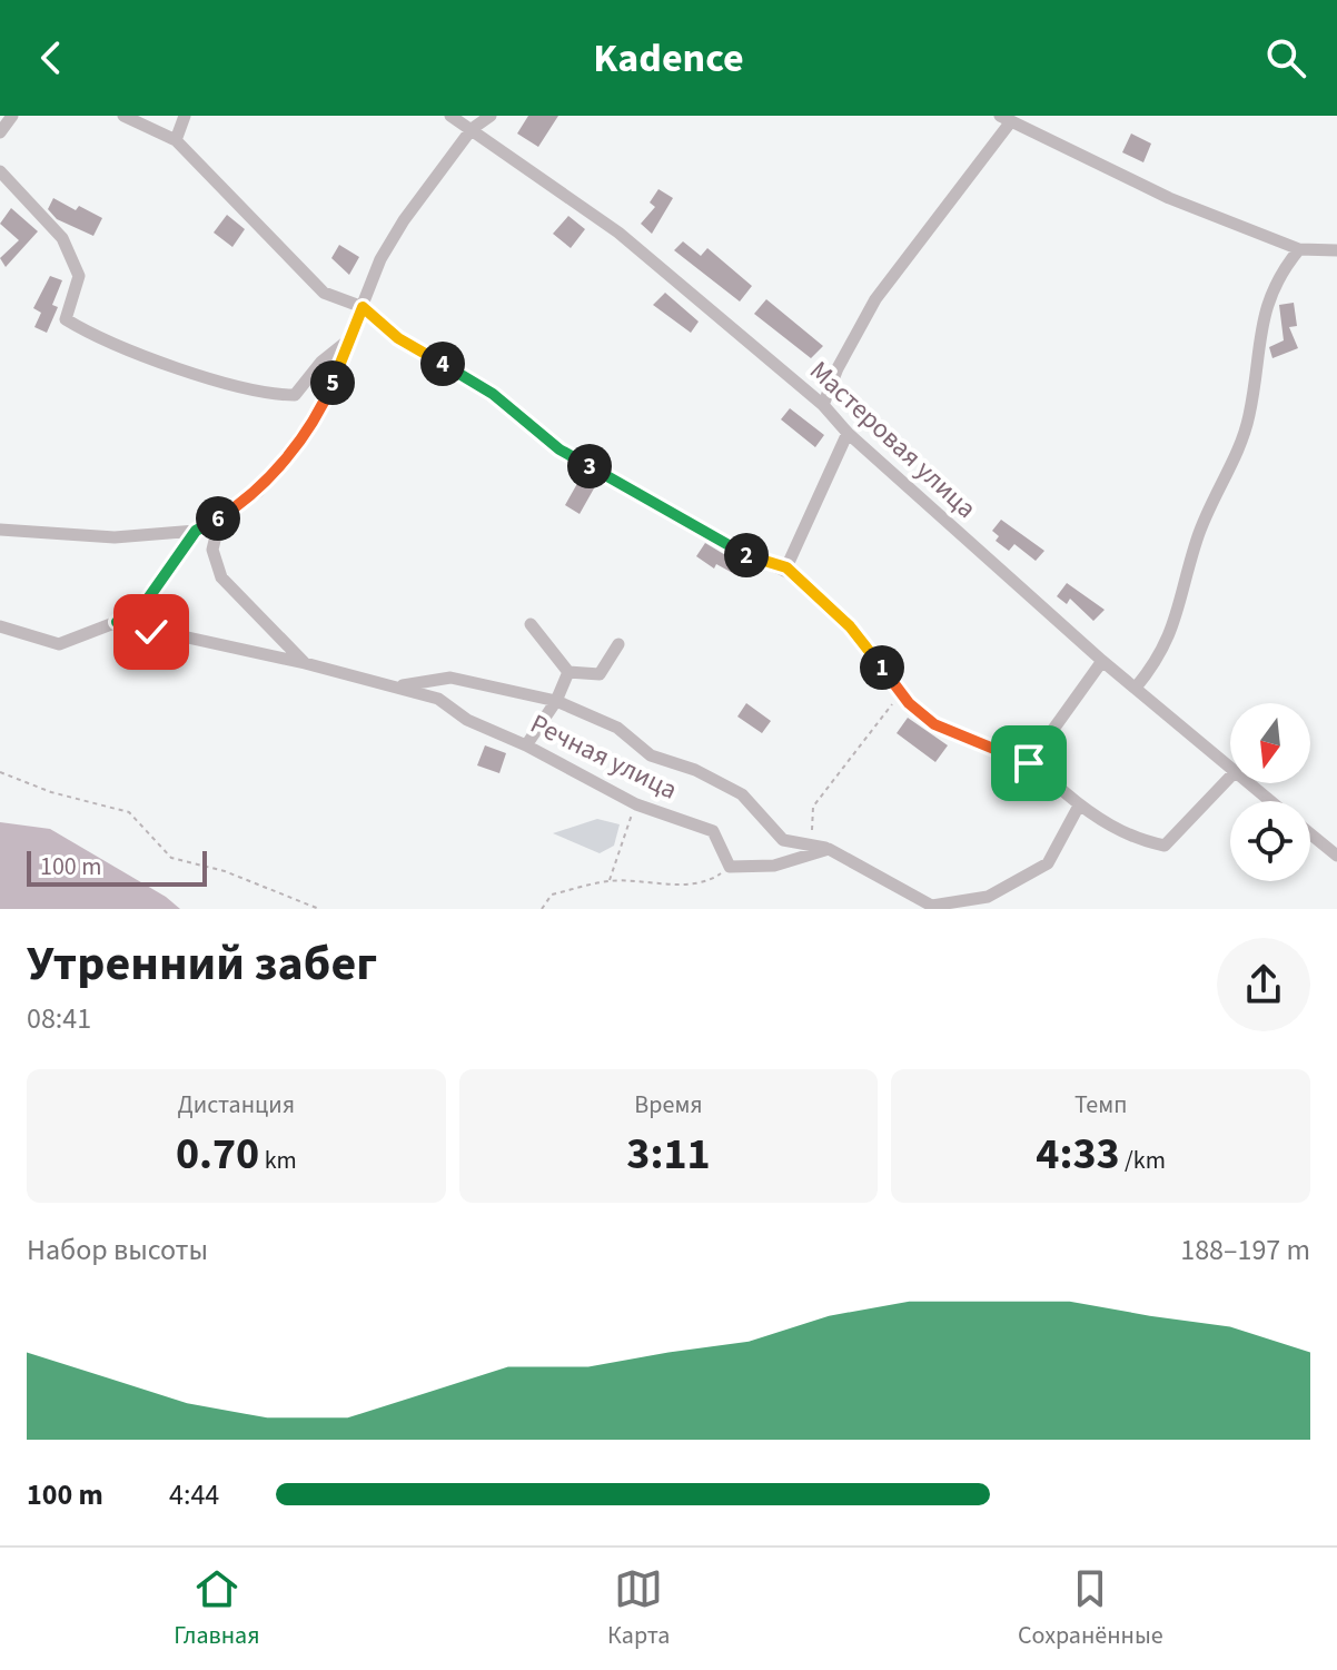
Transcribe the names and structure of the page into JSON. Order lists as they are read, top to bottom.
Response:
{
  "streets": {
    "street": ["Мастеровая улица", "Речная улица"]
  },
  "scale_bar": "100 m",
  "north": "bottom",
  "page": {
    "header": "Kadence",
    "pins": [
      "4",
      "5",
      "3",
      "6",
      "2",
      "1"
    ],
    "scale": "100 m",
    "heading": ["Утренний забег", "08:41"],
    "stats": [
      ["Дистанция", "0.70 km"],
      ["Время", "3:11"],
      ["Темп", "4:33 /km"]
    ],
    "chart": ["Набор высоты", "188–197 m"],
    "list": [
      {
        "name": "100 m",
        "note": "4:44"
      }
    ],
    "tabs": ["Главная", "Карта", "Сохранённые"]
  }
}
